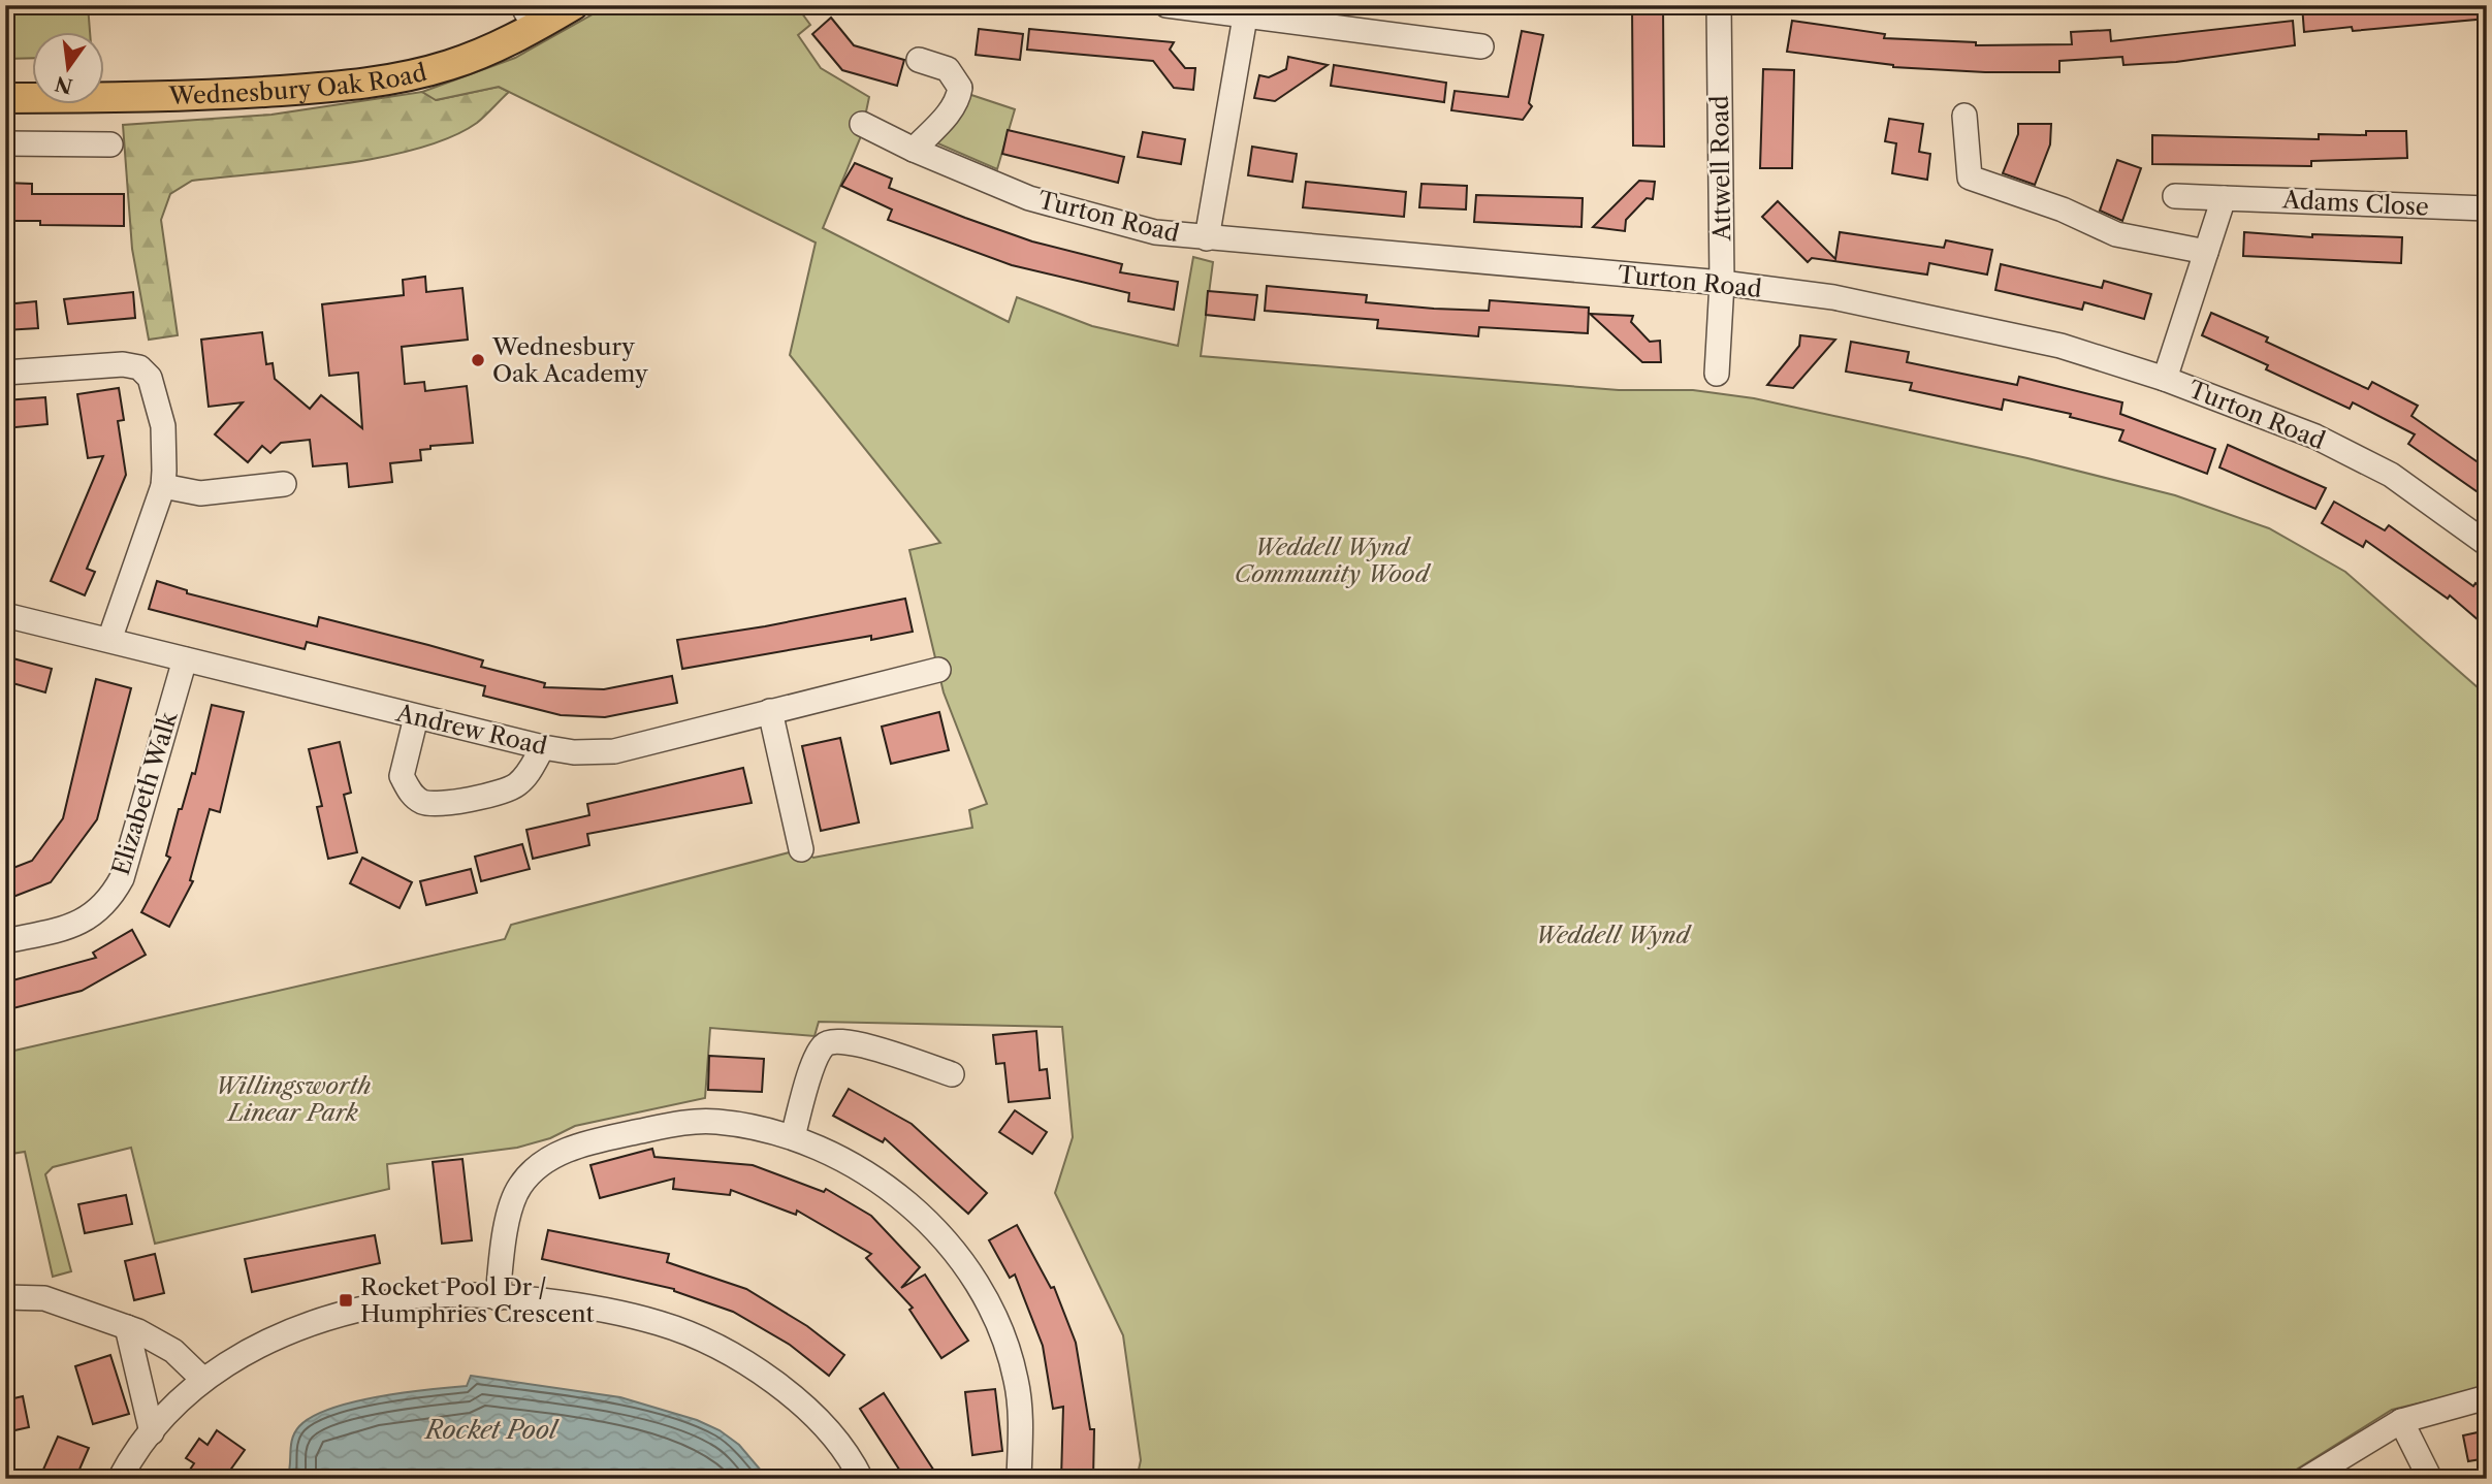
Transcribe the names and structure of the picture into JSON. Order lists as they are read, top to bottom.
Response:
{
  "streets": {
    "main road": ["Wednesbury Oak Road"],
    "street": [
      "Attwell Road",
      "Adams Close",
      "Turton Road",
      "Andrew Road",
      "Elizabeth Walk"
    ]
  },
  "crossings": [
    ["Attwell Road", "Turton Road"],
    ["Andrew Road", "Elizabeth Walk"]
  ],
  "water": ["Rocket Pool"],
  "parks": ["Weddell Wynd Community Wood", "Weddell Wynd", "Willingsworth Linear Park"],
  "places": {
    "other": ["Wednesbury Oak Academy"],
    "transit": ["Rocket Pool Dr / Humphries Crescent"]
  },
  "north": "bottom"
}
